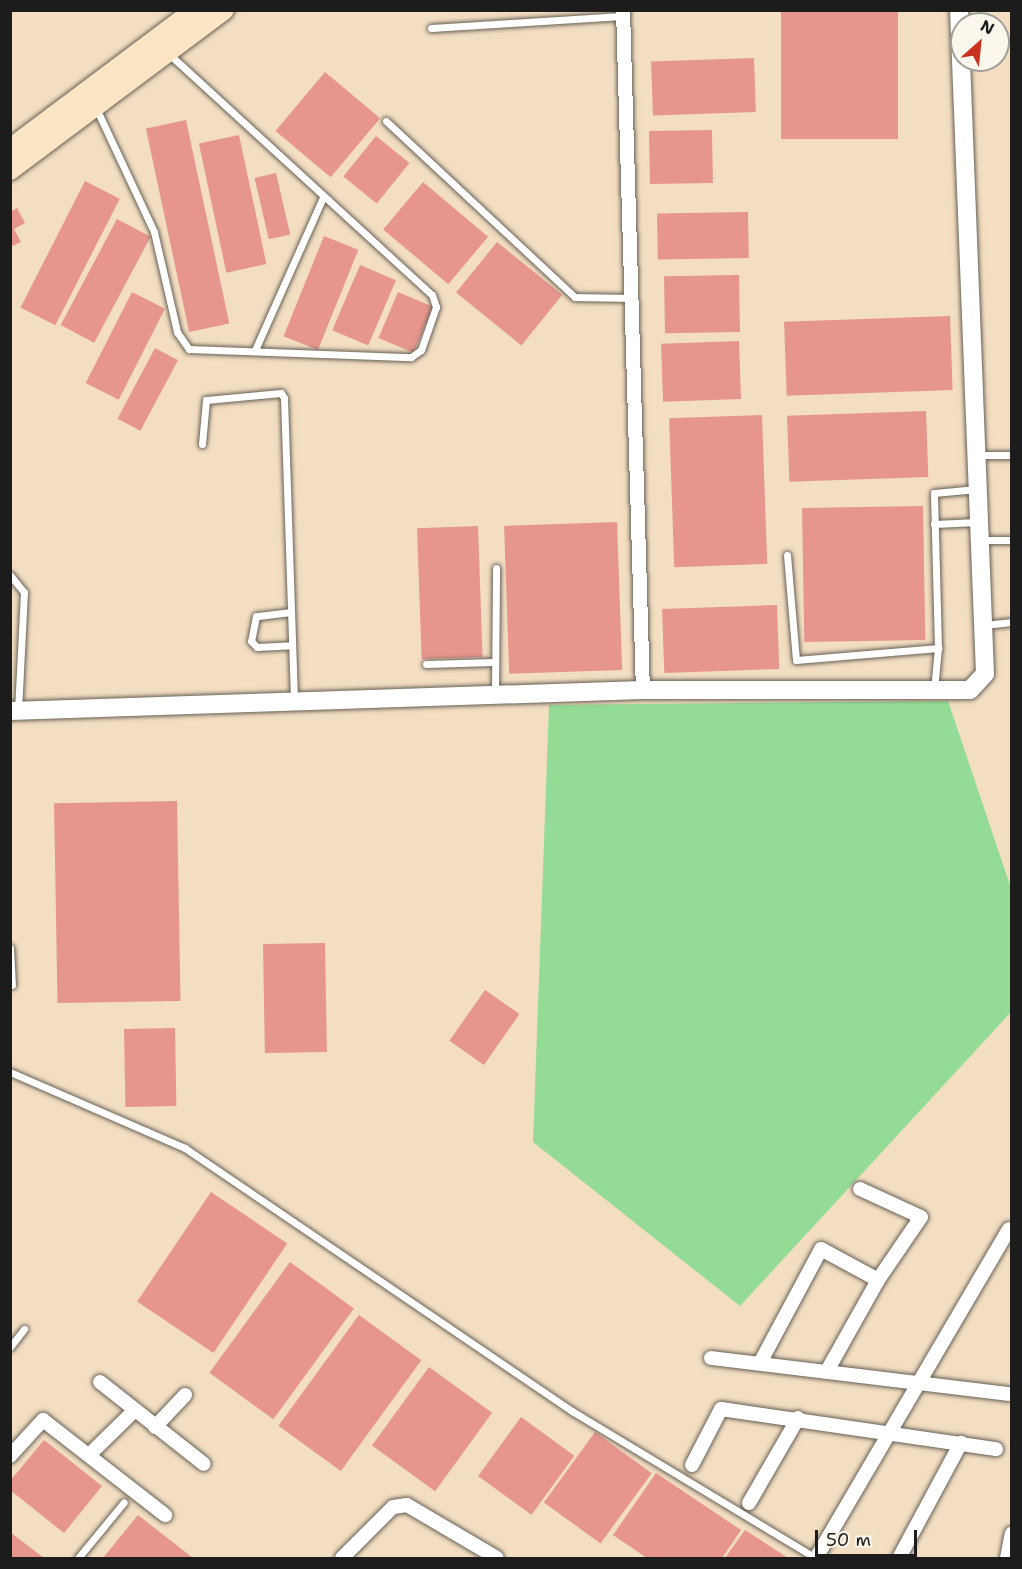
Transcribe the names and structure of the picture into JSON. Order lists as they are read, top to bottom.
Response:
{
  "scale_bar": "50 m",
  "north": "top right"
}
